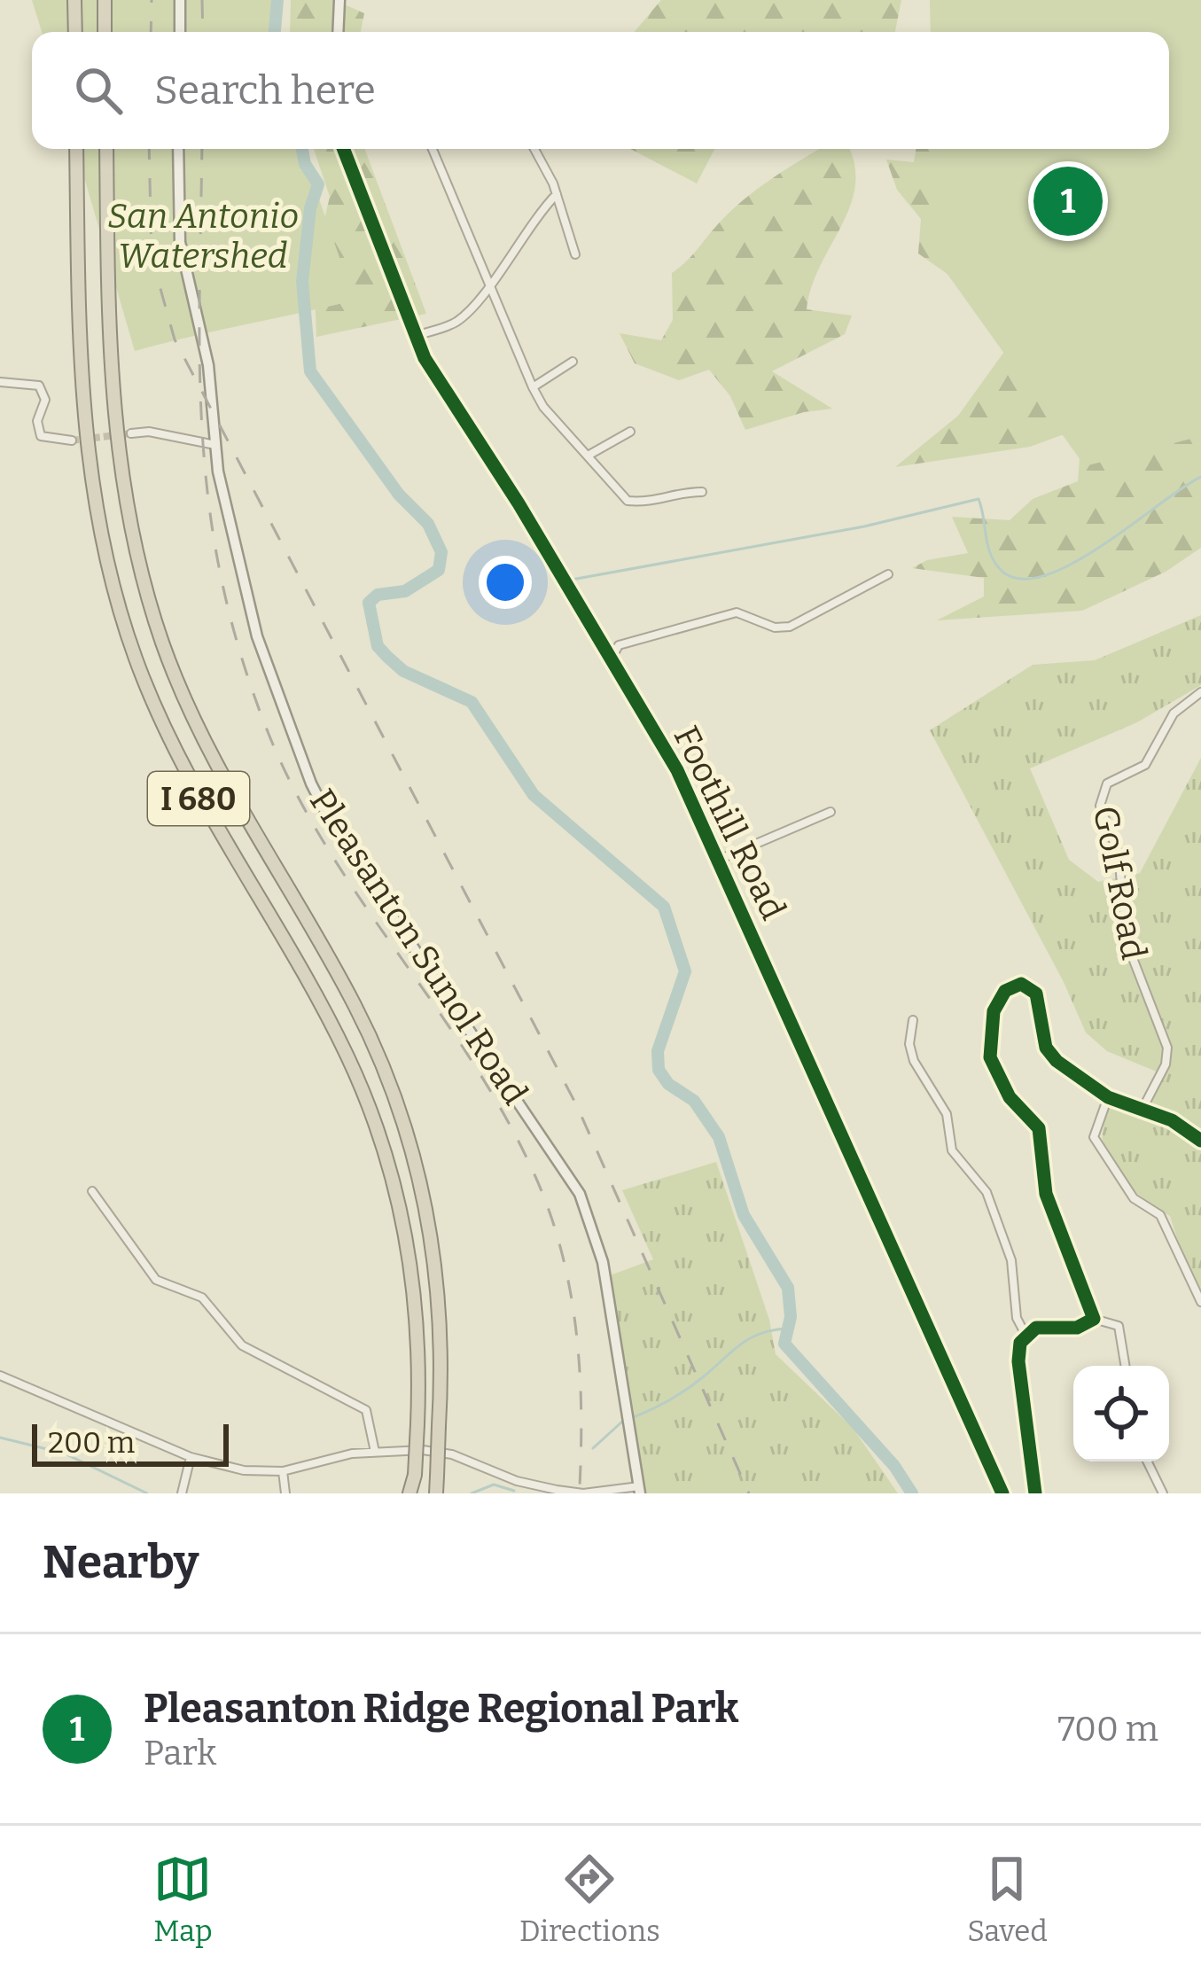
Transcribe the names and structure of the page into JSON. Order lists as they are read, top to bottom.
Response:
{
  "streets": {
    "highway": ["I 680"],
    "street": ["Foothill Road", "Golf Road", "Pleasanton Sunol Road"]
  },
  "parks": ["San Antonio Watershed"],
  "scale_bar": "200 m",
  "page": {
    "search": "Search here",
    "pins": "1",
    "scale": "200 m",
    "heading": "Nearby",
    "list": [
      {
        "mark": "1",
        "name": "Pleasanton Ridge Regional Park",
        "note": "Park",
        "value": "700 m"
      }
    ],
    "nav": ["Map", "Directions", "Saved"]
  }
}
